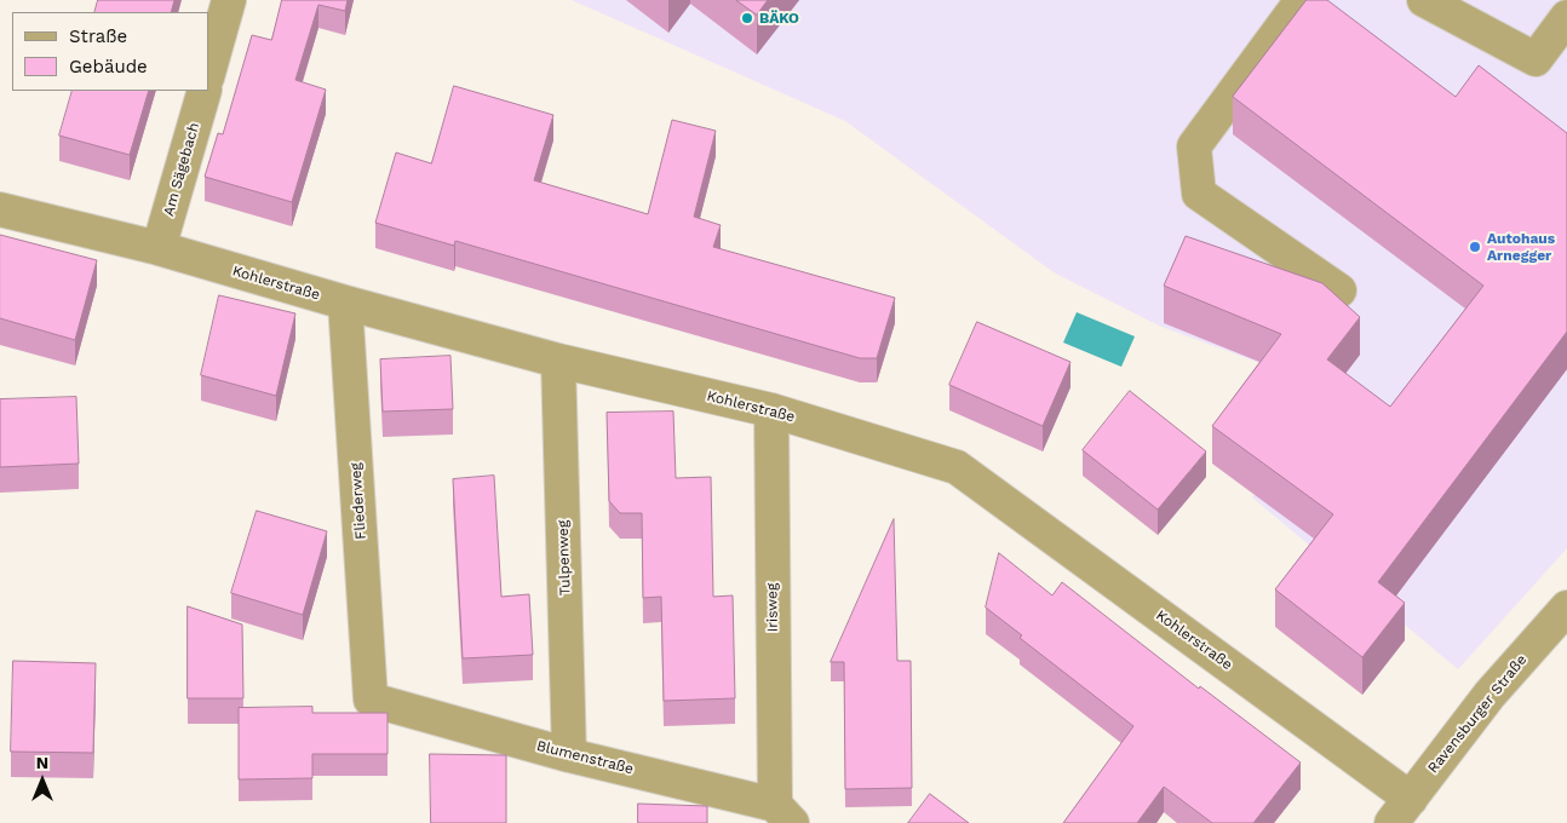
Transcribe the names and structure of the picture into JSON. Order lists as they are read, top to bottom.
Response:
{
  "streets": {
    "street": [
      "Am Sägebach",
      "Kohlerstraße",
      "Fliederweg",
      "Tulpenweg",
      "Irisweg",
      "Ravensburger Straße",
      "Blumenstraße"
    ]
  },
  "crossings": [
    ["Am Sägebach", "Kohlerstraße"],
    ["Kohlerstraße", "Fliederweg"],
    ["Kohlerstraße", "Tulpenweg"],
    ["Kohlerstraße", "Irisweg"],
    ["Kohlerstraße", "Ravensburger Straße"],
    ["Fliederweg", "Blumenstraße"],
    ["Tulpenweg", "Blumenstraße"],
    ["Irisweg", "Blumenstraße"]
  ],
  "places": ["BÄKO", "Autohaus Arnegger"],
  "legend": ["Straße", "Gebäude"],
  "north": "top"
}
